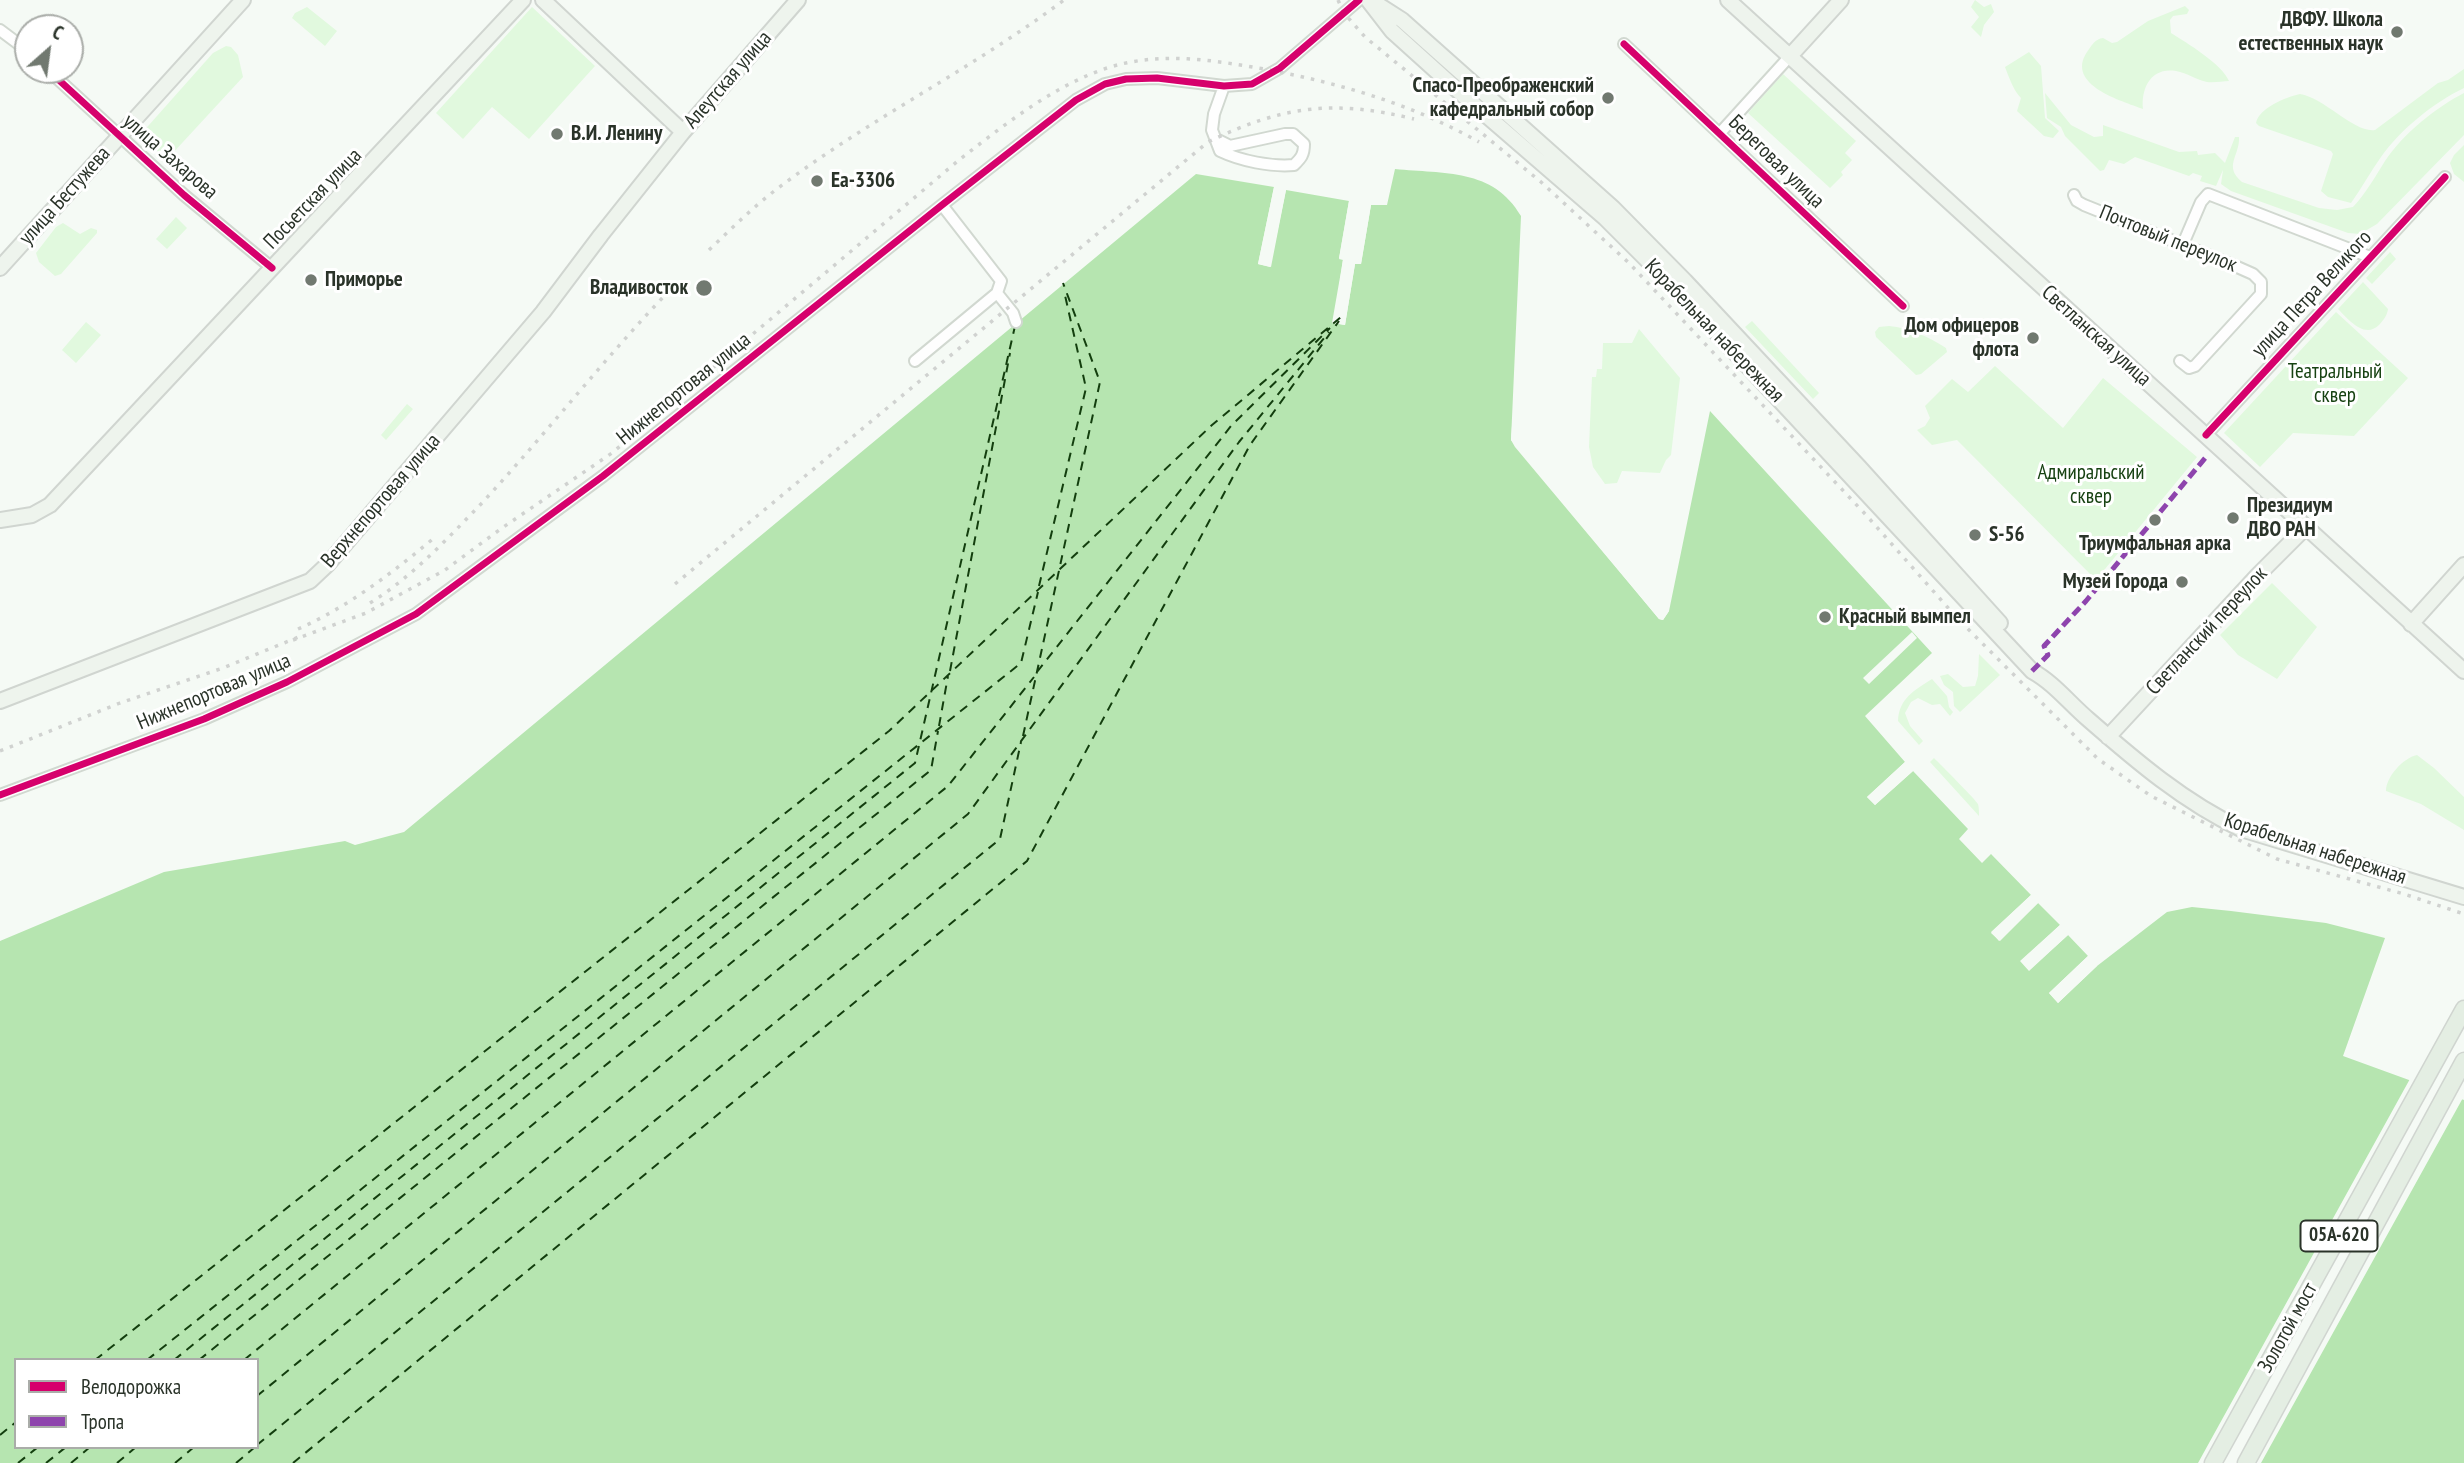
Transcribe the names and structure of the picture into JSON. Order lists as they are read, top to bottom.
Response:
{
  "streets": {
    "highway": ["05А-620", "Золотой мост"],
    "main road": [
      "Алеутская улица",
      "улица Бестужева",
      "Посьетская улица",
      "Корабельная набережная",
      "Светланская улица",
      "Верхнепортовая улица",
      "Светланский переулок"
    ],
    "street": [
      "улица Захарова",
      "Береговая улица",
      "Почтовый переулок",
      "улица Петра Великого",
      "Нижнепортовая улица"
    ]
  },
  "crossings": [
    ["Алеутская улица", "Верхнепортовая улица"],
    ["улица Захарова", "улица Бестужева"],
    ["улица Захарова", "Посьетская улица"],
    ["улица Петра Великого", "Светланская улица"],
    ["Корабельная набережная", "Светланский переулок"],
    ["Светланская улица", "Светланский переулок"]
  ],
  "parks": ["Театральный сквер", "Адмиральский сквер"],
  "places": [
    "ДВФУ. Школа естественных наук",
    "Спасо-Преображенский кафедральный собор",
    "В.И. Ленину",
    "Еа-3306",
    "Приморье",
    "Владивосток",
    "Дом офицеров флота",
    "Президиум ДВО РАН",
    "Триумфальная арка",
    "S-56",
    "Музей Города",
    "Красный вымпел"
  ],
  "legend": ["Велодорожка", "Тропа"],
  "north": "top right"
}
